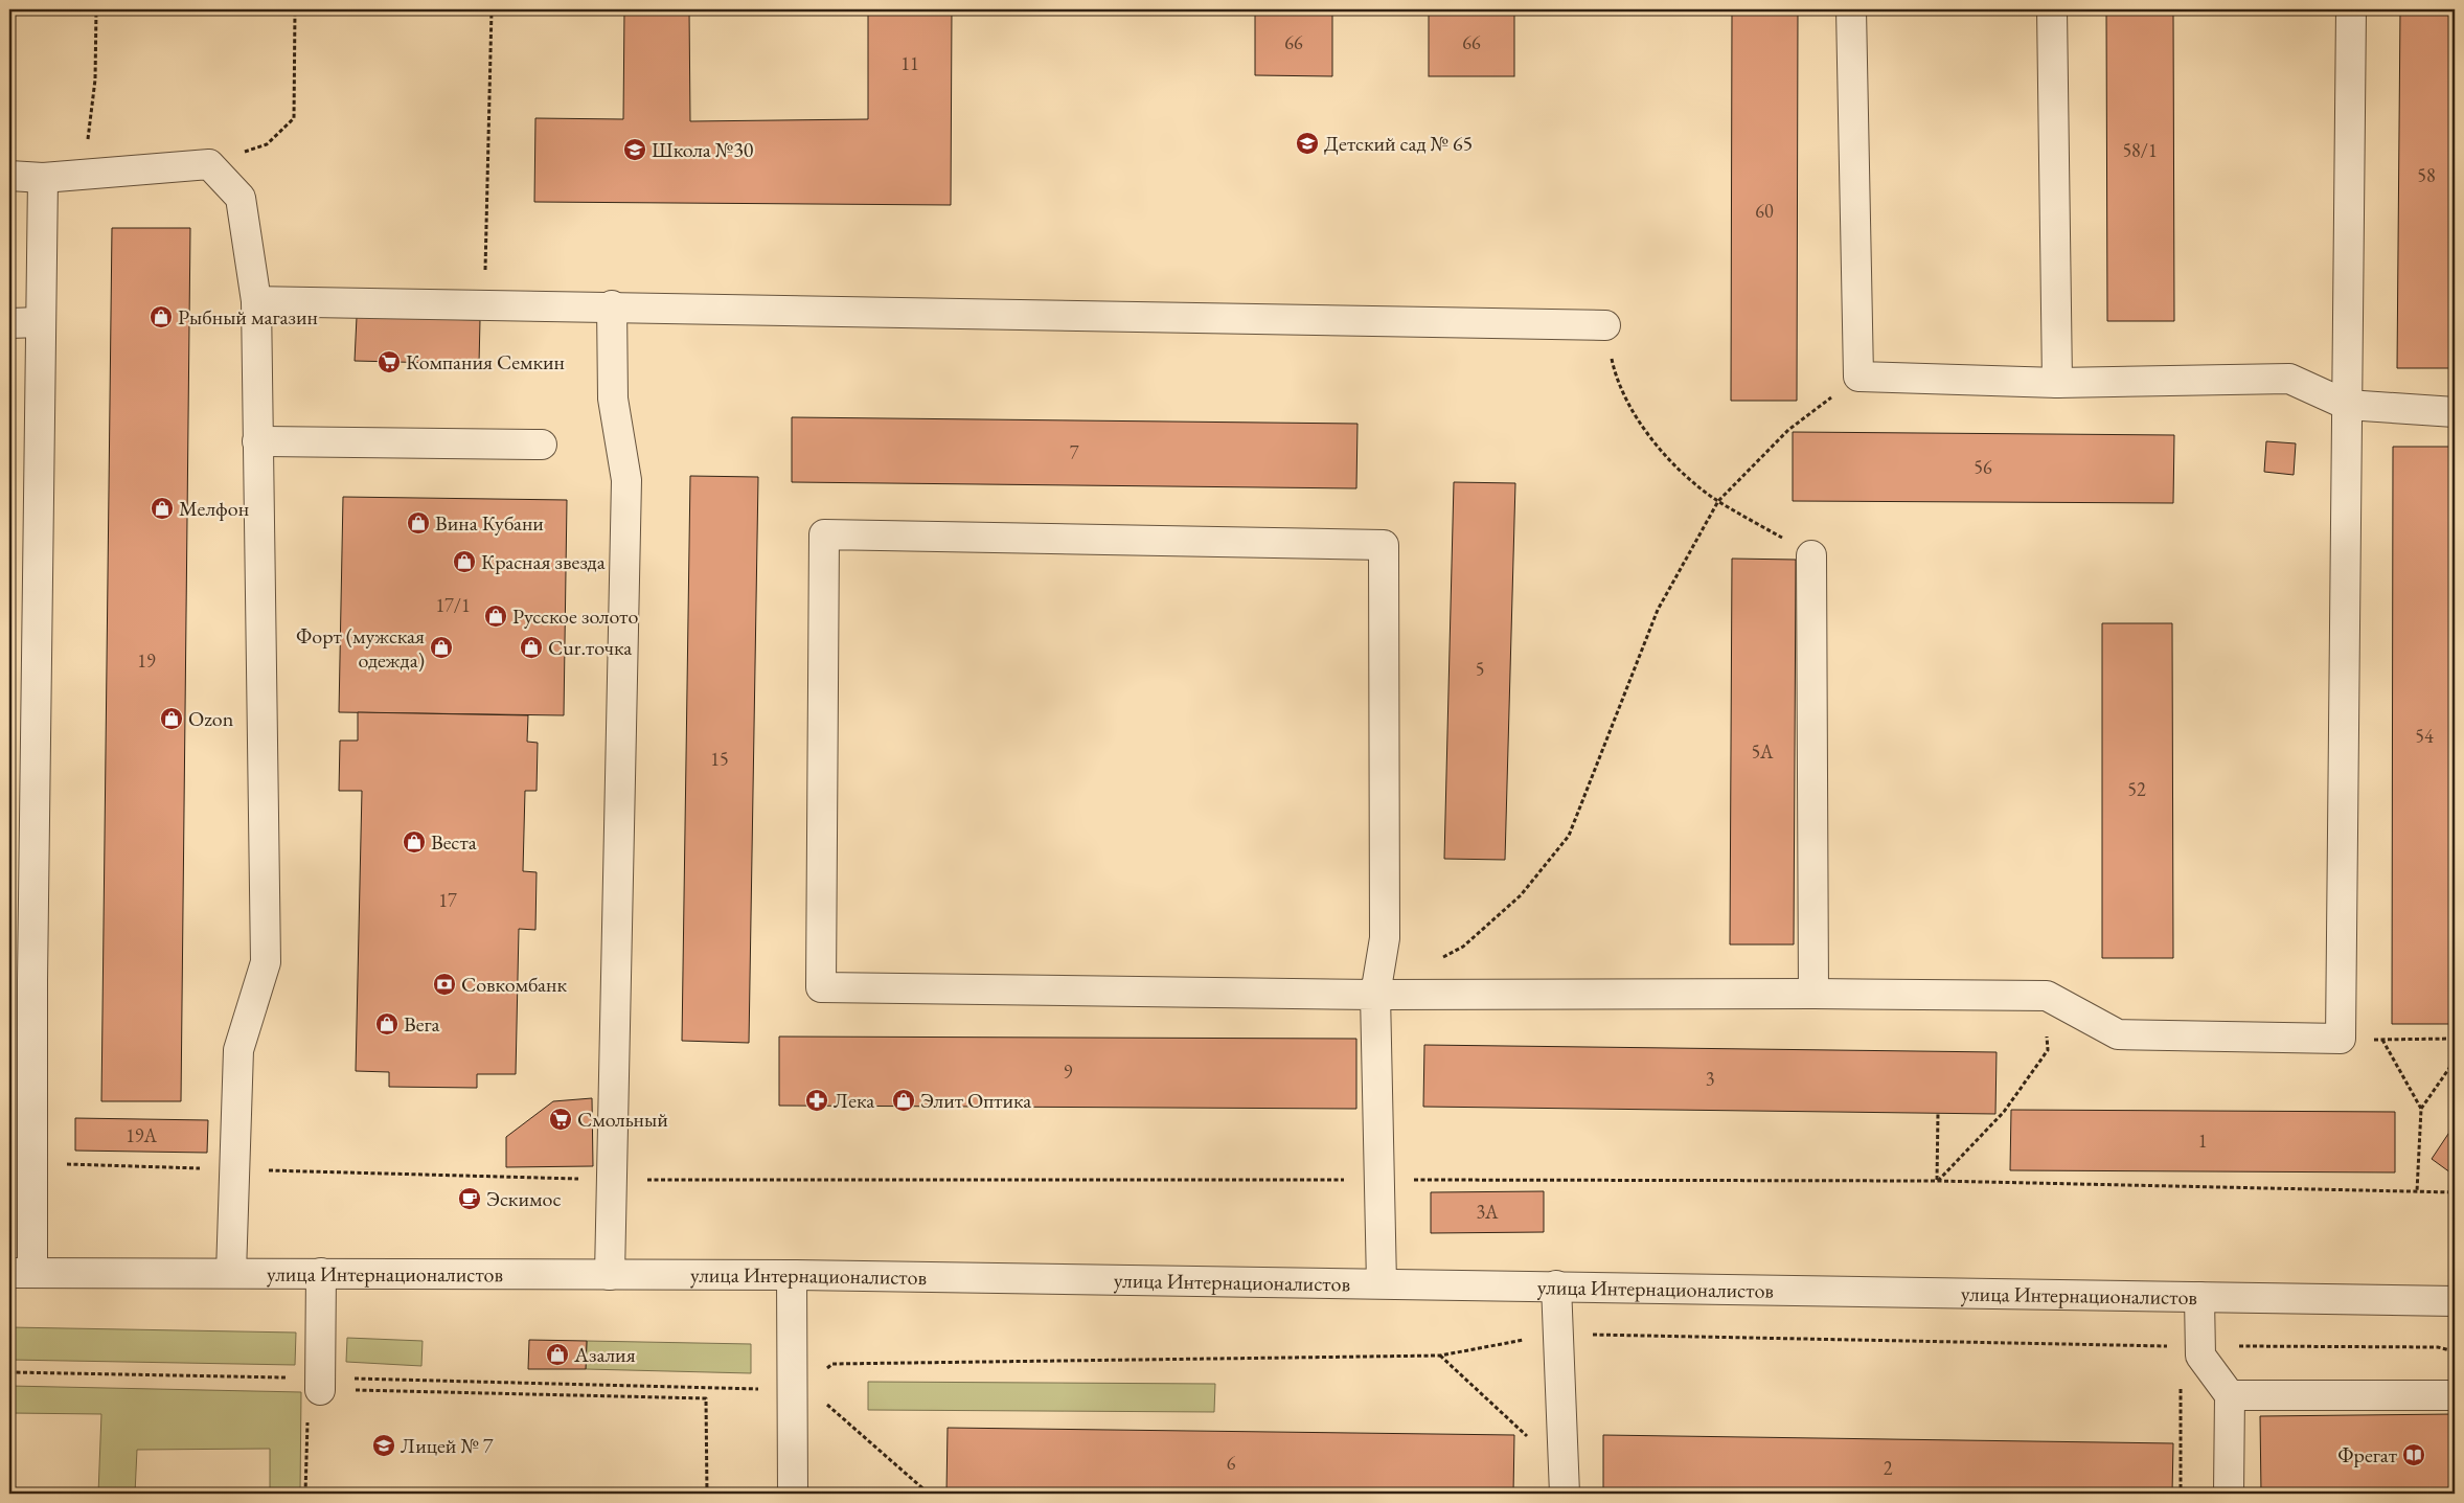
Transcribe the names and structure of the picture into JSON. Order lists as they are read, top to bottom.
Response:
{
  "streets": {
    "street": ["улица Интернационалистов"]
  },
  "places": {
    "school or university": ["Детский сад № 65", "Школа №30", "Лицей № 7"],
    "shop": [
      "Рыбный магазин",
      "Мелфон",
      "Вина Кубани",
      "Красная звезда",
      "Русское золото",
      "Форт (мужская одежда)",
      "Cur.точка",
      "Ozon",
      "Веста",
      "Вега",
      "Элит Оптика",
      "Азалия"
    ],
    "supermarket": ["Компания Семкин", "Смольный"],
    "bank": ["Совкомбанк"],
    "pharmacy": ["Лека"],
    "cafe": ["Эскимос"],
    "library": ["Фрегат"]
  },
  "house_numbers": [
    "66",
    "66",
    "11",
    "58/1",
    "58",
    "60",
    "7",
    "56",
    "17/1",
    "19",
    "5",
    "54",
    "5А",
    "15",
    "52",
    "17",
    "9",
    "3",
    "19А",
    "1",
    "3А",
    "6",
    "2"
  ]
}
